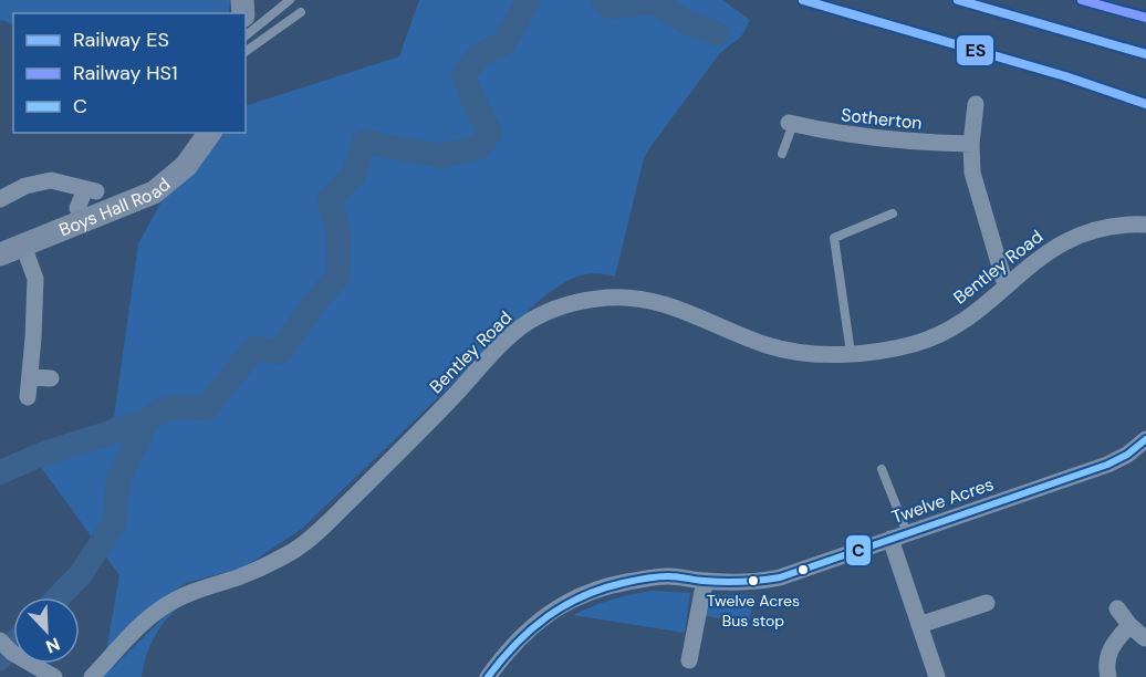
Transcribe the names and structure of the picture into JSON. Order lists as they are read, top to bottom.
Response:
{
  "streets": {
    "street": [
      "Sotherton",
      "Boys Hall Road",
      "Bentley Road",
      "Twelve Acres"
    ]
  },
  "places": ["Twelve Acres Bus stop"],
  "lines": ["rail line ES", "rail line HS1", "transit line C"],
  "legend": ["Railway ES", "Railway HS1", "C"],
  "north": "bottom right"
}
